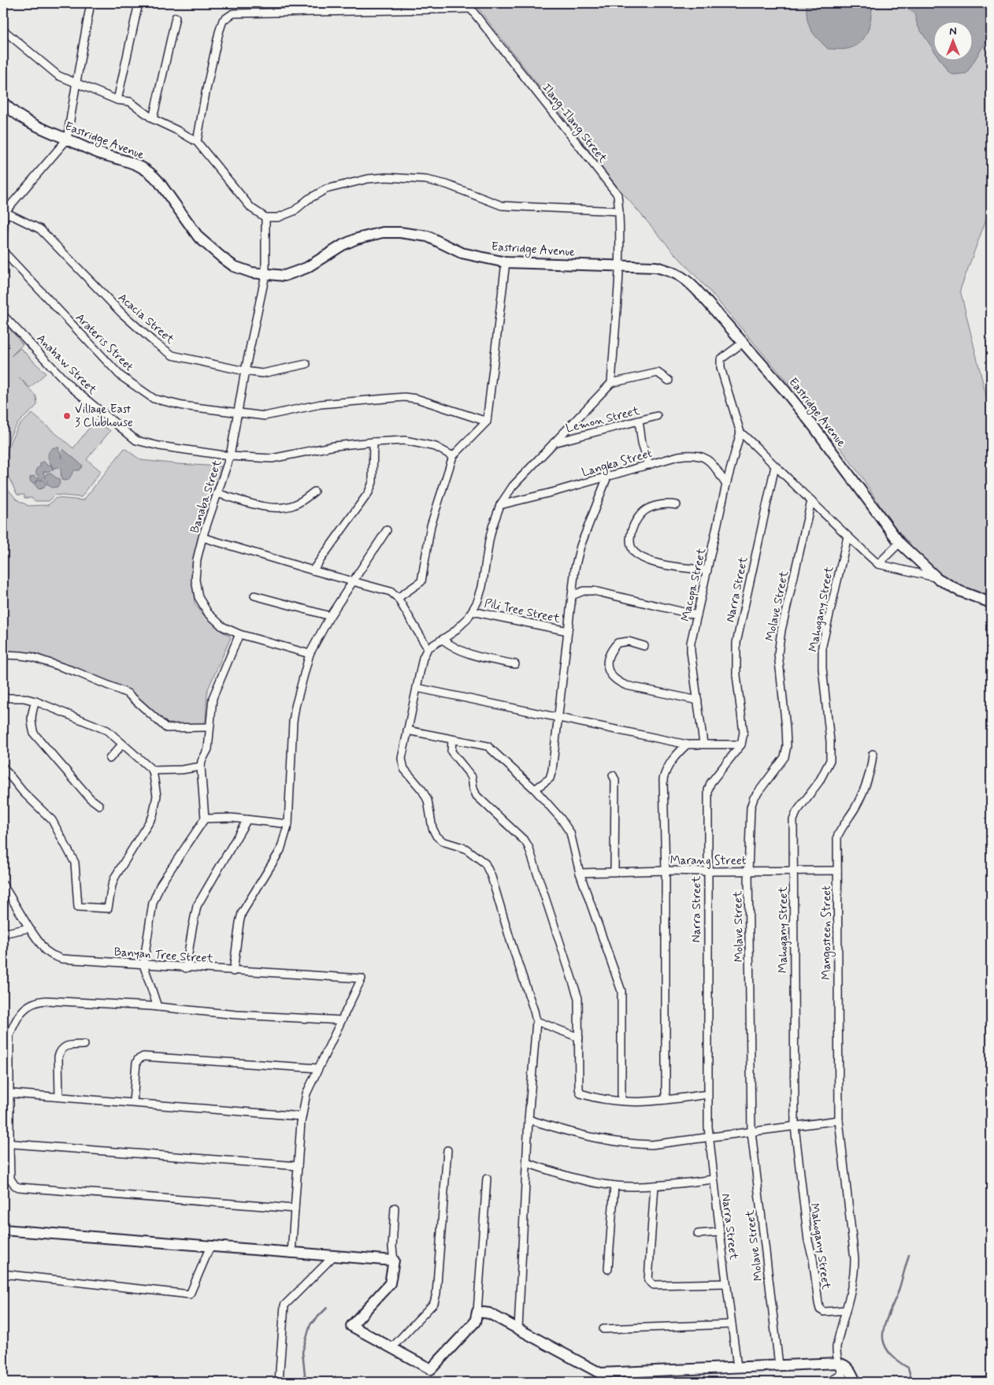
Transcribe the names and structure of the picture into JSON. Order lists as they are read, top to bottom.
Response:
{
  "streets": {
    "street": [
      "Ilang-Ilang Street",
      "Eastridge Avenue",
      "Acacia Street",
      "Arateris Street",
      "Anahaw Street",
      "Lemon Street",
      "Langka Street",
      "Banaba Street",
      "Macopa Street",
      "Narra Street",
      "Molave Street",
      "Mahogany Street",
      "Pili Tree Street",
      "Marang Street",
      "Mangosteen Street",
      "Banyan Tree Street"
    ]
  },
  "crossings": [
    ["Ilang-Ilang Street", "Eastridge Avenue"],
    ["Eastridge Avenue", "Banaba Street"],
    ["Acacia Street", "Banaba Street"],
    ["Arateris Street", "Banaba Street"],
    ["Anahaw Street", "Banaba Street"],
    ["Langka Street", "Macopa Street"],
    ["Narra Street", "Marang Street"],
    ["Molave Street", "Marang Street"],
    ["Mahogany Street", "Marang Street"],
    ["Mahogany Street", "Mangosteen Street"],
    ["Marang Street", "Mangosteen Street"]
  ],
  "places": ["Village East 3 Clubhouse"],
  "north": "top"
}
